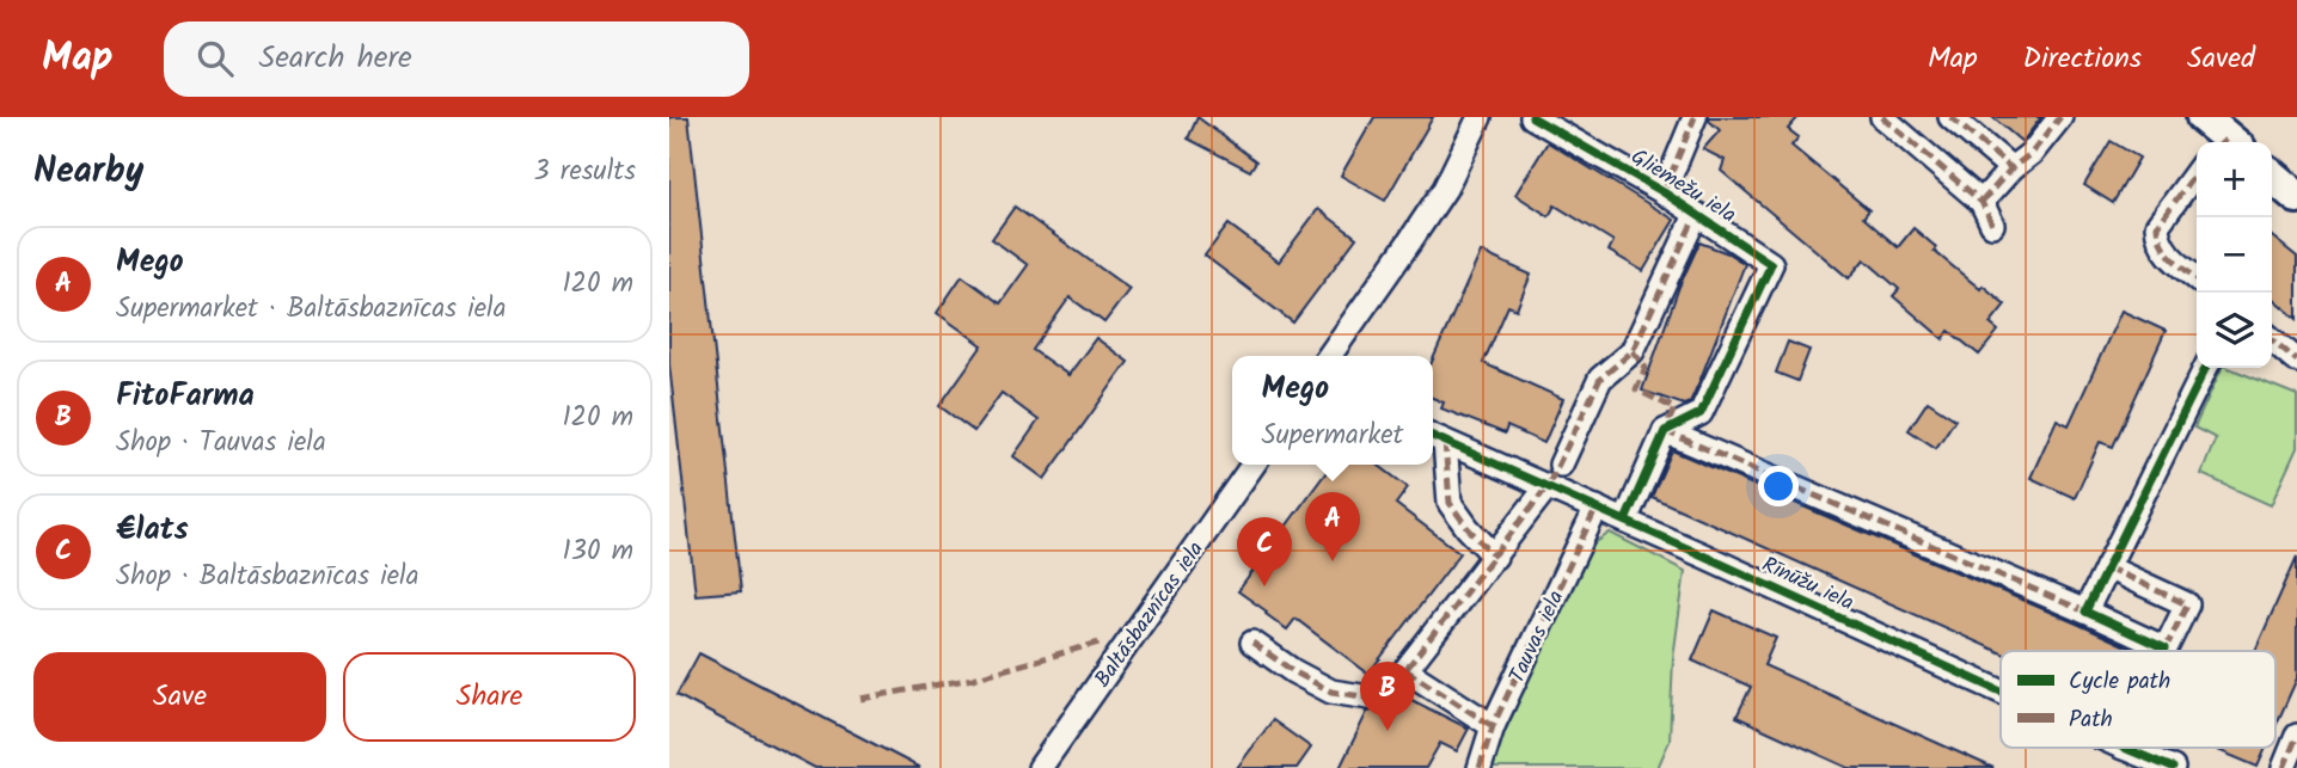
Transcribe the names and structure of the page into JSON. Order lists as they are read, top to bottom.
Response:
{
  "streets": {
    "street": [
      "Gliemežu iela",
      "Rīnūžu iela",
      "Baltāsbaznīcas iela",
      "Tauvas iela"
    ]
  },
  "crossings": [
    ["Rīnūžu iela", "Tauvas iela"]
  ],
  "legend": ["Cycle path", "Path"],
  "page": {
    "header": "Map",
    "search": "Search here",
    "nav": ["Map", "Directions", "Saved"],
    "heading": ["Nearby", "3 results"],
    "map_buttons": ["+", "−"],
    "list": [
      {
        "mark": "A",
        "name": "Mego",
        "note": "Supermarket · Baltāsbaznīcas iela",
        "value": "120 m"
      },
      {
        "mark": "B",
        "name": "FitoFarma",
        "note": "Shop · Tauvas iela",
        "value": "120 m"
      },
      {
        "mark": "C",
        "name": "€lats",
        "note": "Shop · Baltāsbaznīcas iela",
        "value": "130 m"
      }
    ],
    "popup": ["Mego", "Supermarket"],
    "pins": ["A", "C", "B"],
    "buttons": ["Save", "Share"]
  }
}
